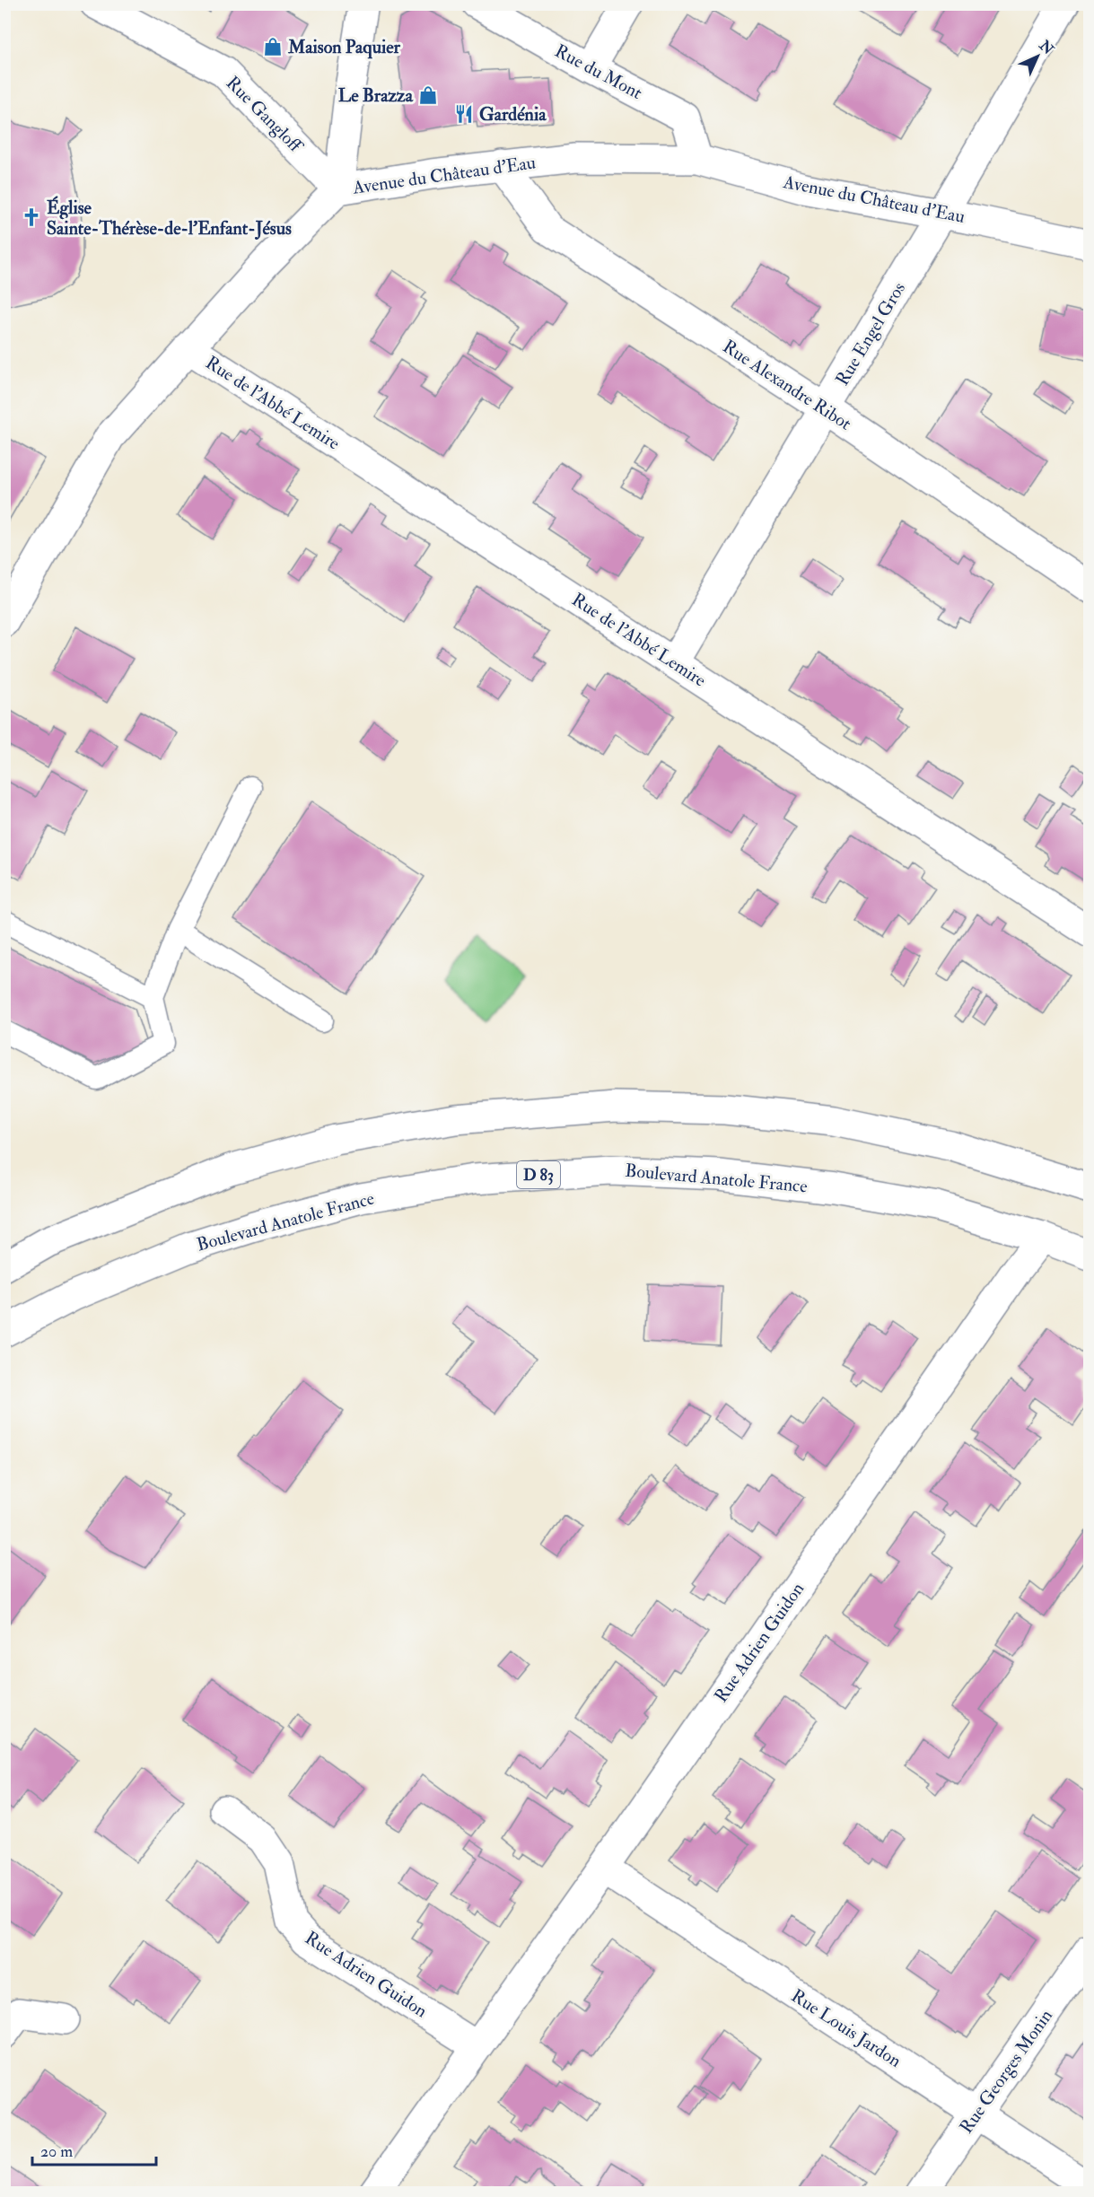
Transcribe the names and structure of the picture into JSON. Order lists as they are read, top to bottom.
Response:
{
  "streets": {
    "street": [
      "Rue du Mont",
      "Rue Gangloff",
      "Avenue du Château d'Eau",
      "Rue Engel Gros",
      "Rue Alexandre Ribot",
      "Rue de l'Abbé Lemire",
      "D 83",
      "Boulevard Anatole France",
      "Rue Adrien Guidon",
      "Rue Louis Jardon",
      "Rue Georges Monin"
    ]
  },
  "crossings": [
    ["Rue du Mont", "Avenue du Château d'Eau"],
    ["Rue Gangloff", "Avenue du Château d'Eau"],
    ["Avenue du Château d'Eau", "Rue Engel Gros"],
    ["Avenue du Château d'Eau", "Rue Alexandre Ribot"],
    ["Avenue du Château d'Eau", "Rue de l'Abbé Lemire"],
    ["Rue Engel Gros", "Rue Alexandre Ribot"],
    ["Rue Engel Gros", "Rue de l'Abbé Lemire"],
    ["Boulevard Anatole France", "Rue Adrien Guidon"],
    ["Rue Adrien Guidon", "Rue Louis Jardon"],
    ["Rue Louis Jardon", "Rue Georges Monin"]
  ],
  "places": {
    "shop": ["Maison Paquier", "Le Brazza"],
    "restaurant": ["Gardénia"],
    "church": ["Église Sainte-Thérèse-de-l'Enfant-Jésus"]
  },
  "scale_bar": "20 m",
  "north": "top right"
}
